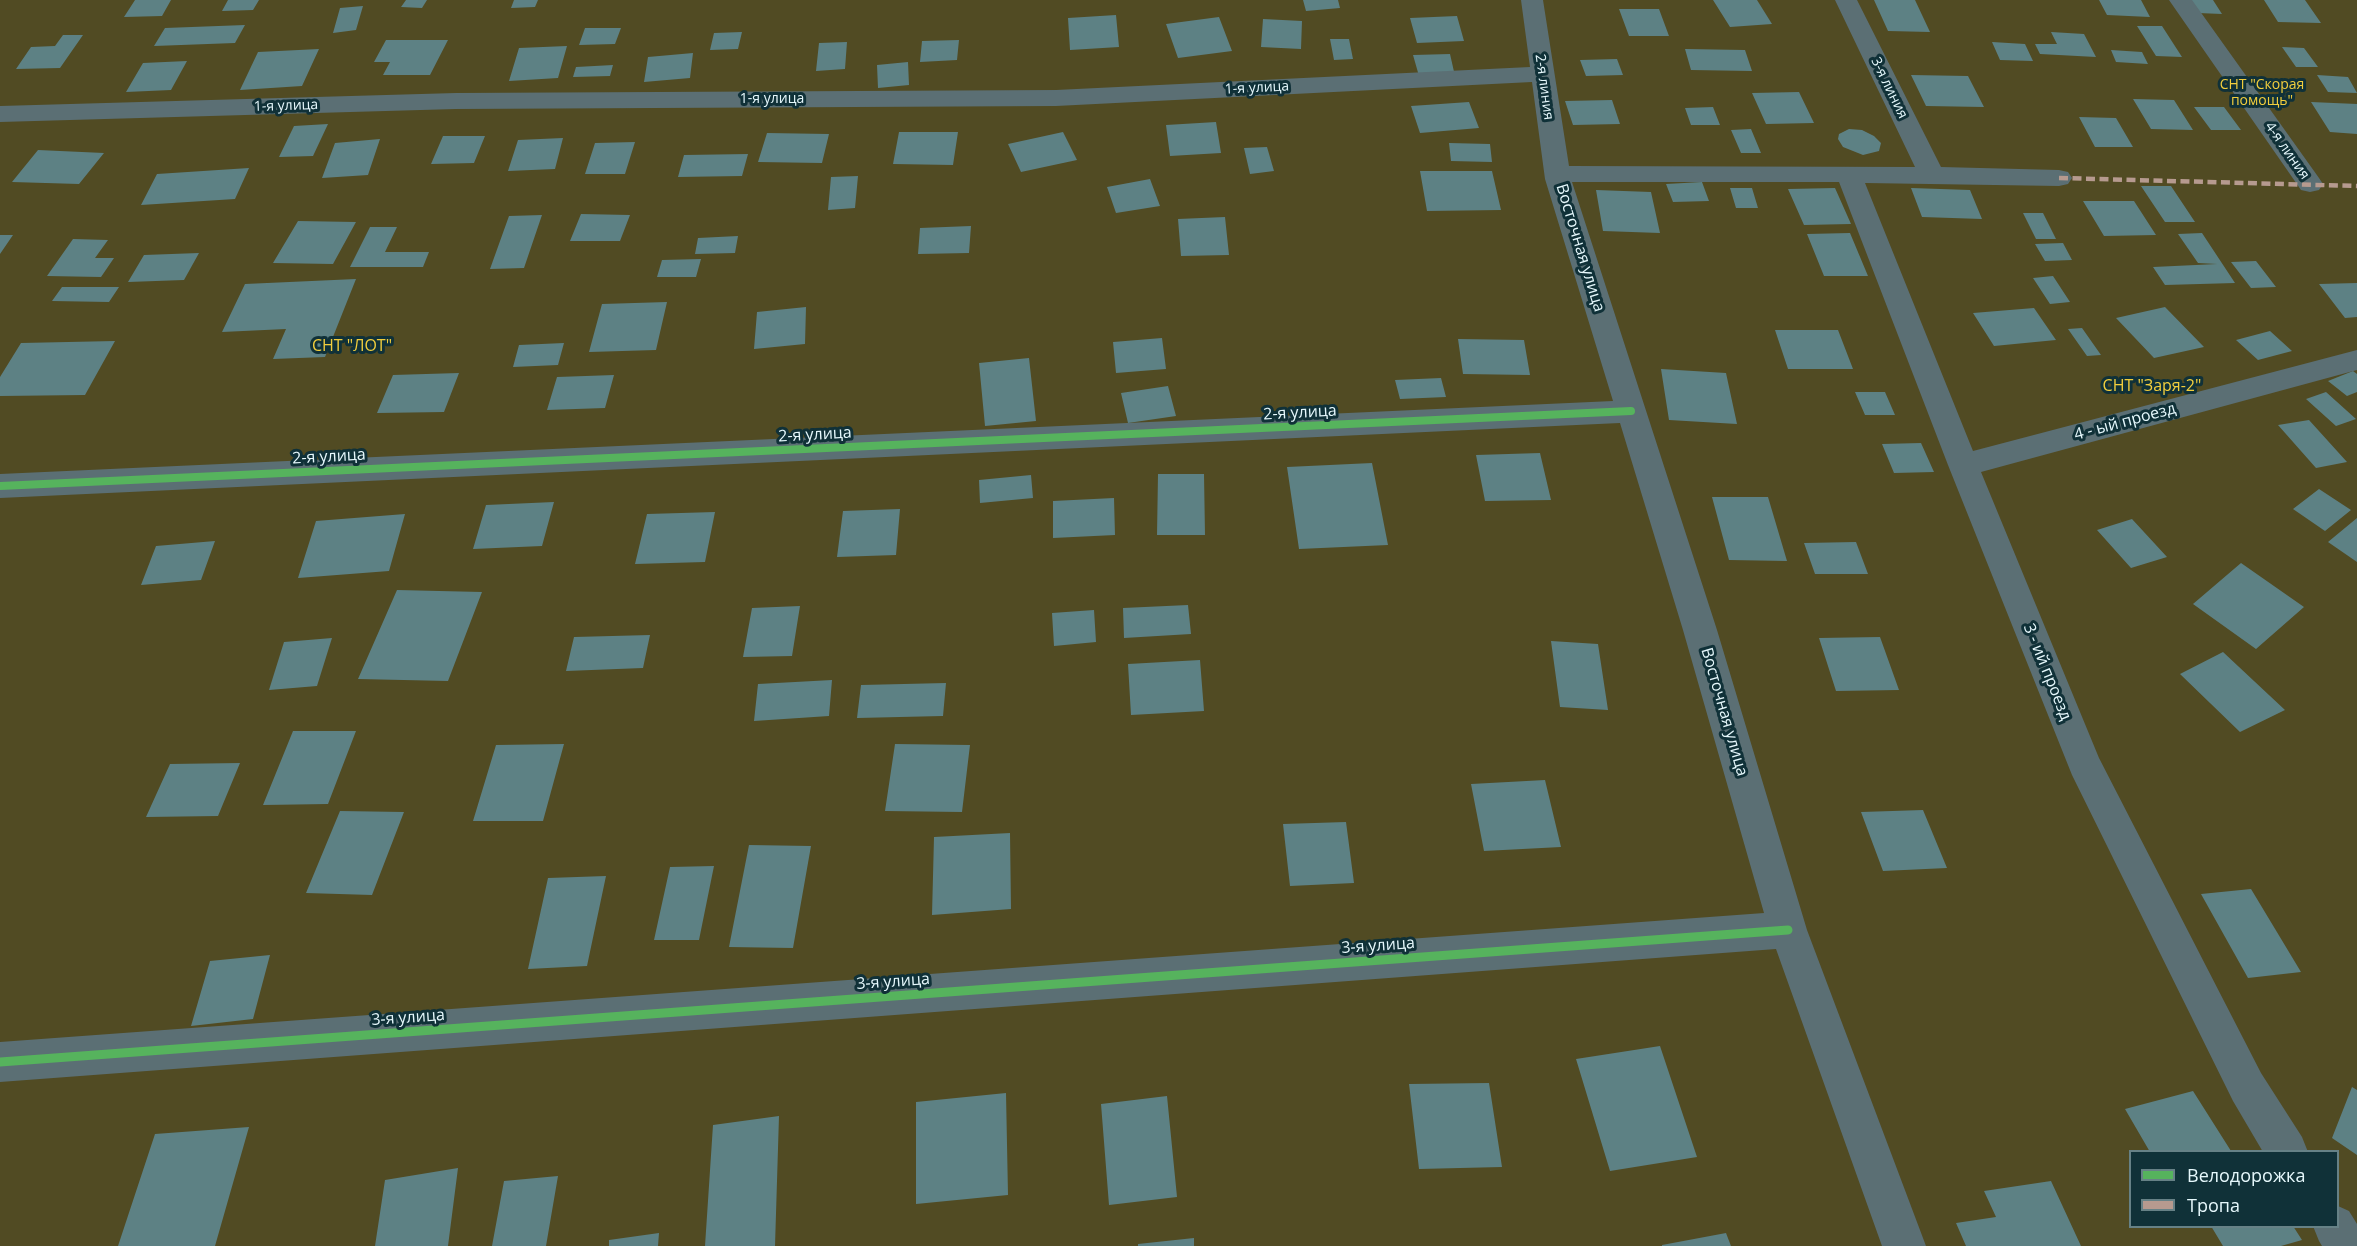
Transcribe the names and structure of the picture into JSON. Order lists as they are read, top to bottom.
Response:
{
  "streets": {
    "street": [
      "2-я линия",
      "1-я улица",
      "3-я линия",
      "4-я линия",
      "Восточная улица",
      "2-я улица",
      "4 - ый проезд",
      "3 - ий проезд",
      "3-я улица"
    ]
  },
  "crossings": [
    ["2-я линия", "1-я улица"],
    ["2-я линия", "Восточная улица"],
    ["Восточная улица", "2-я улица"],
    ["Восточная улица", "3-я улица"],
    ["4 - ый проезд", "3 - ий проезд"]
  ],
  "parks": ["СНТ \"Скорая помощь\"", "СНТ \"ЛОТ\"", "СНТ \"Заря-2\""],
  "legend": ["Велодорожка", "Тропа"]
}
